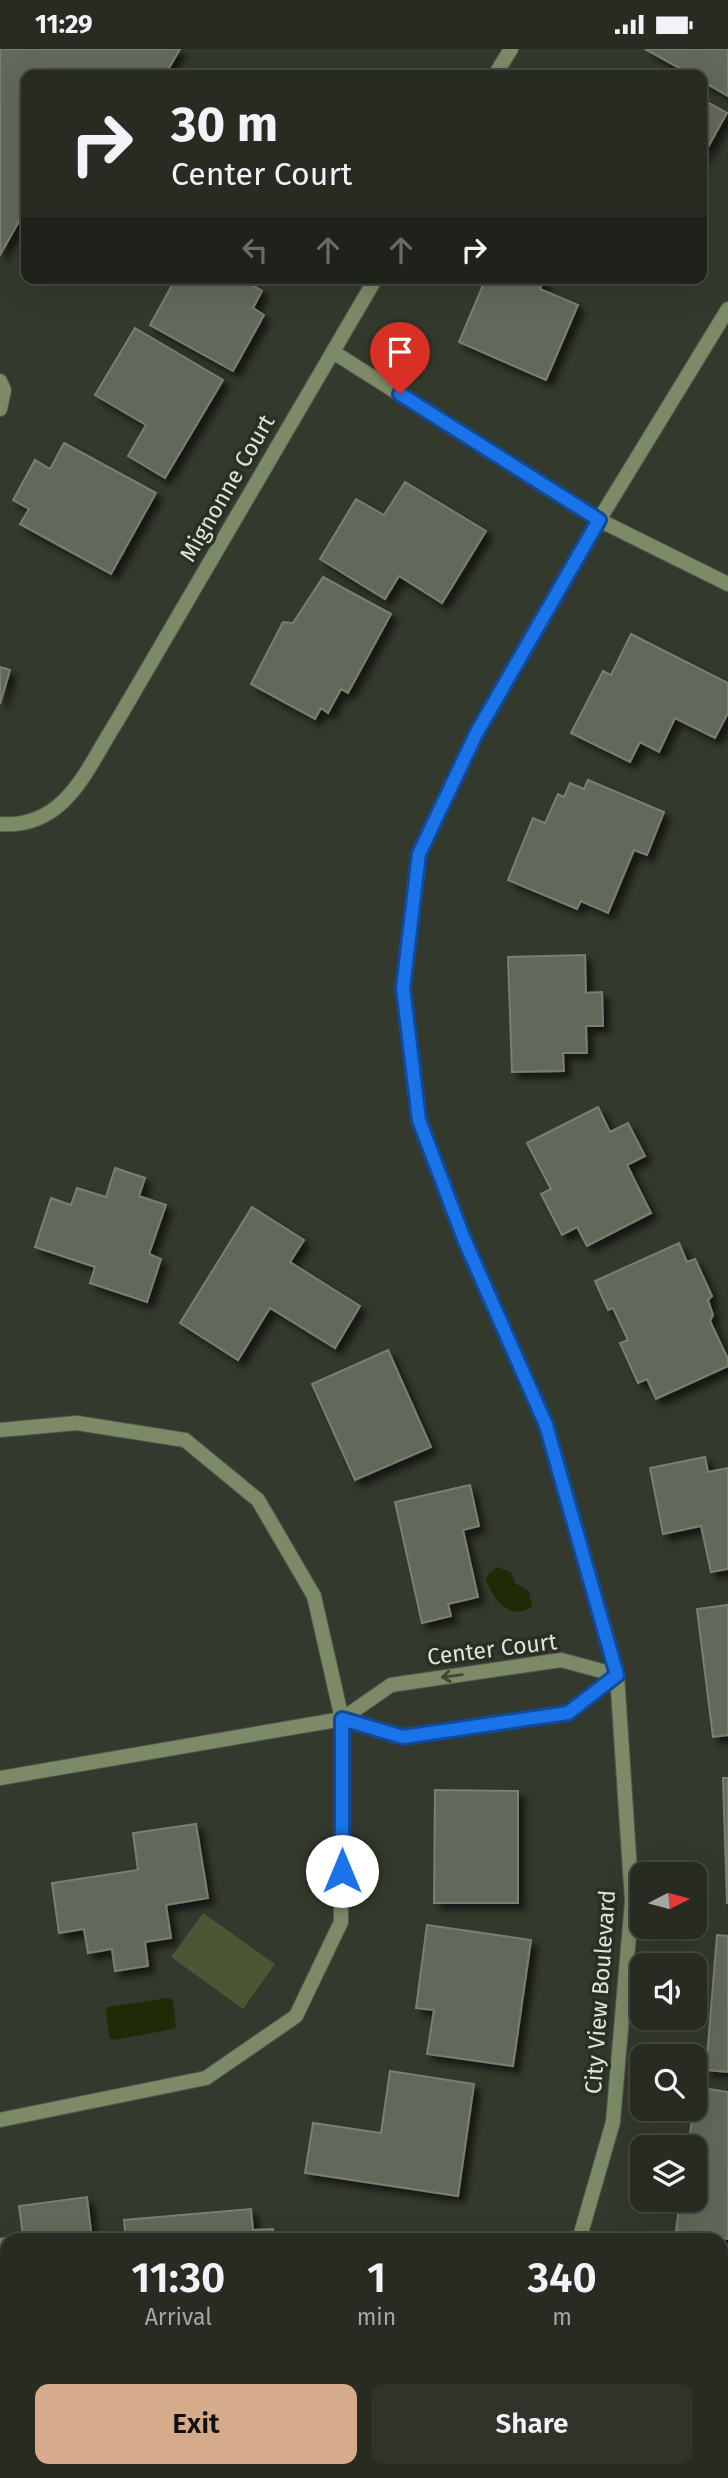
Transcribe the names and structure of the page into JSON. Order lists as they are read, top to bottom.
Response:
{
  "streets": {
    "street": ["Mignonne Court", "Center Court", "City View Boulevard"]
  },
  "crossings": [
    ["Center Court", "City View Boulevard"]
  ],
  "north": "right",
  "page": {
    "status": "11:29",
    "turn": ["30 m", "Center Court"],
    "eta": [
      "11:30",
      "Arrival",
      "1",
      "min",
      "340",
      "m"
    ],
    "buttons": ["Exit", "Share"]
  }
}
